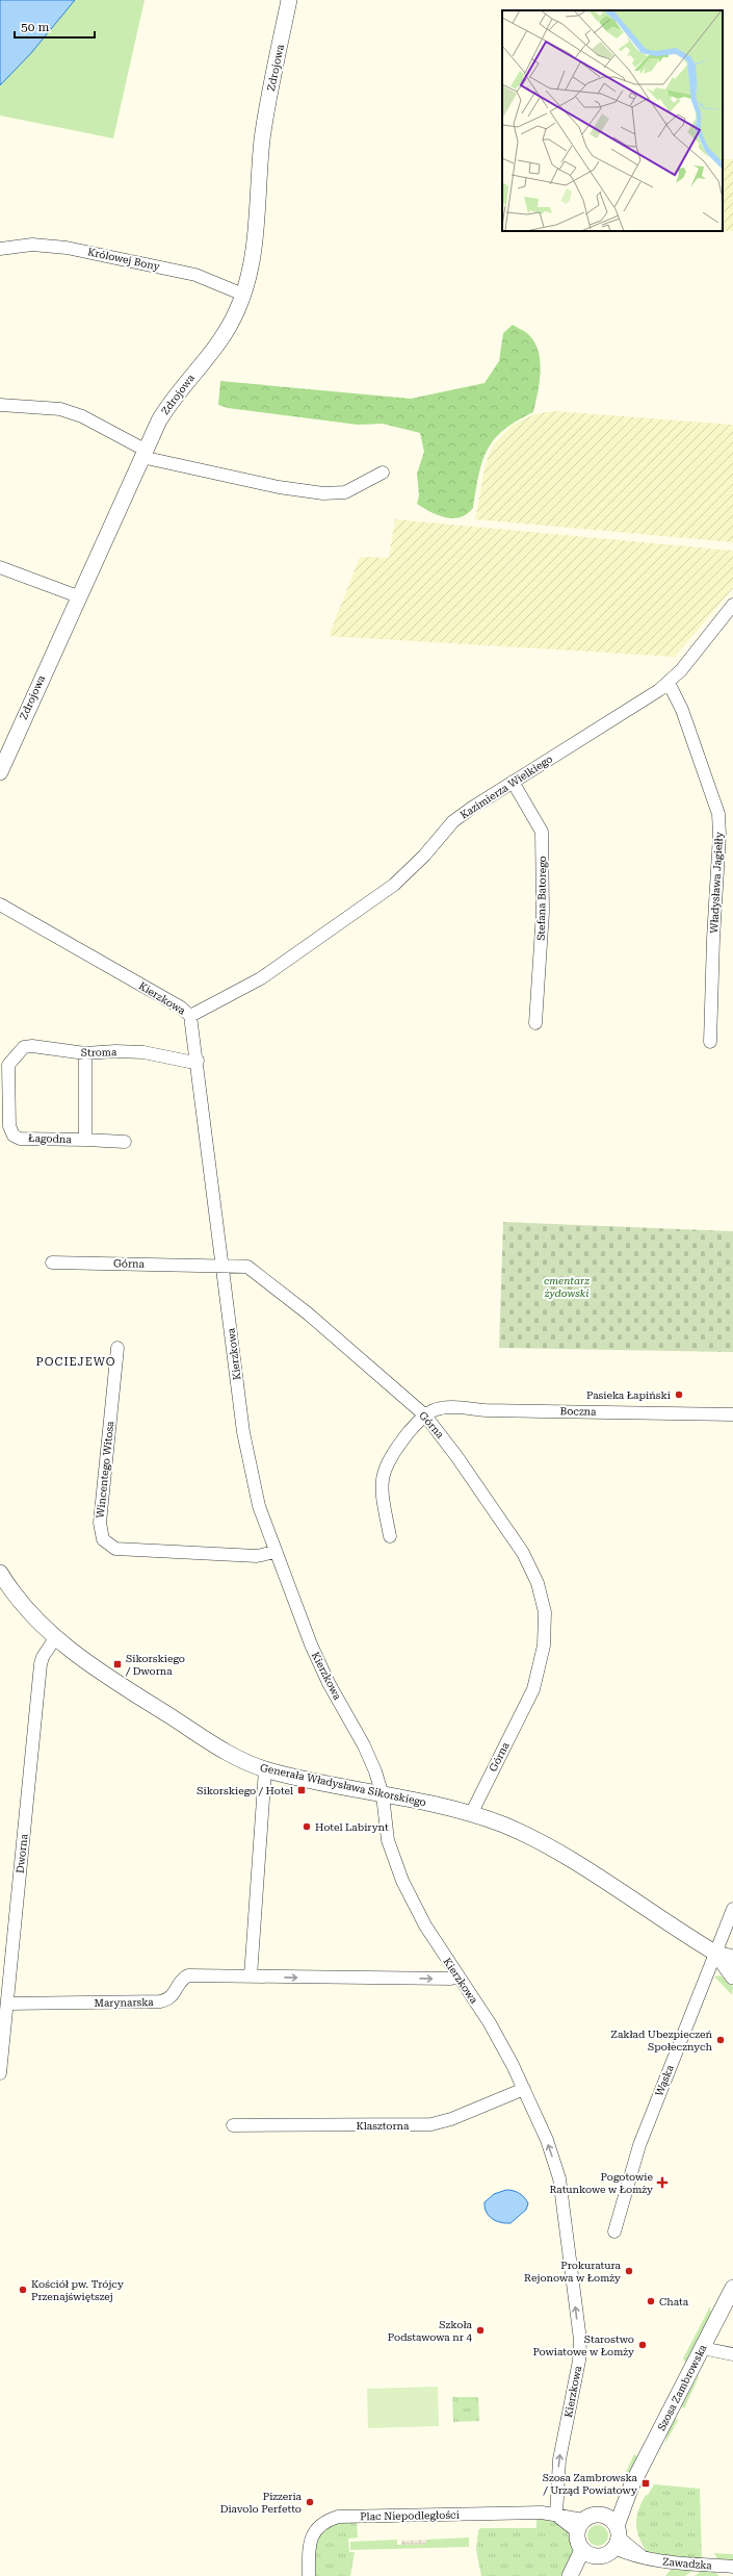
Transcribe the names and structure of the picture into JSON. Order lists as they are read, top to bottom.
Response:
{
  "streets": {
    "street": [
      "Zdrojowa",
      "Królowej Bony",
      "Kazimierza Wielkiego",
      "Władysława Jagiełły",
      "Stefana Batorego",
      "Kierzkowa",
      "Stroma",
      "Łagodna",
      "Górna",
      "Boczna",
      "Wincentego Witosa",
      "Generała Władysława Sikorskiego",
      "Dworna",
      "Marynarska",
      "Wąska",
      "Klasztorna",
      "Szosa Zambrowska",
      "Plac Niepodległości",
      "Zawadzka"
    ]
  },
  "crossings": [
    ["Zdrojowa", "Królowej Bony"],
    ["Kazimierza Wielkiego", "Władysława Jagiełły"],
    ["Kazimierza Wielkiego", "Stefana Batorego"],
    ["Kazimierza Wielkiego", "Kierzkowa"],
    ["Kierzkowa", "Stroma"],
    ["Kierzkowa", "Górna"],
    ["Kierzkowa", "Wincentego Witosa"],
    ["Kierzkowa", "Generała Władysława Sikorskiego"],
    ["Kierzkowa", "Marynarska"],
    ["Kierzkowa", "Klasztorna"],
    ["Kierzkowa", "Plac Niepodległości"],
    ["Stroma", "Łagodna"],
    ["Górna", "Boczna"],
    ["Górna", "Generała Władysława Sikorskiego"],
    ["Generała Władysława Sikorskiego", "Dworna"],
    ["Generała Władysława Sikorskiego", "Wąska"],
    ["Dworna", "Marynarska"],
    ["Szosa Zambrowska", "Plac Niepodległości"],
    ["Szosa Zambrowska", "Zawadzka"],
    ["Plac Niepodległości", "Zawadzka"]
  ],
  "one_way": ["Marynarska"],
  "districts": ["POCIEJEWO"],
  "parks": ["cmentarz żydowski"],
  "places": {
    "other": [
      "Pasieka Łapiński",
      "Hotel Labirynt",
      "Zakład Ubezpieczeń Społecznych",
      "Prokuratura Rejonowa w Łomży",
      "Kościół pw. Trójcy Przenajświętszej",
      "Chata",
      "Szkoła Podstawowa nr 4",
      "Starostwo Powiatowe w Łomży",
      "Pizzeria Diavolo Perfetto"
    ],
    "transit": ["Sikorskiego / Dworna", "Sikorskiego / Hotel", "Szosa Zambrowska / Urząd Powiatowy"],
    "health": ["Pogotowie Ratunkowe w Łomży"]
  },
  "scale_bar": "50 m"
}
